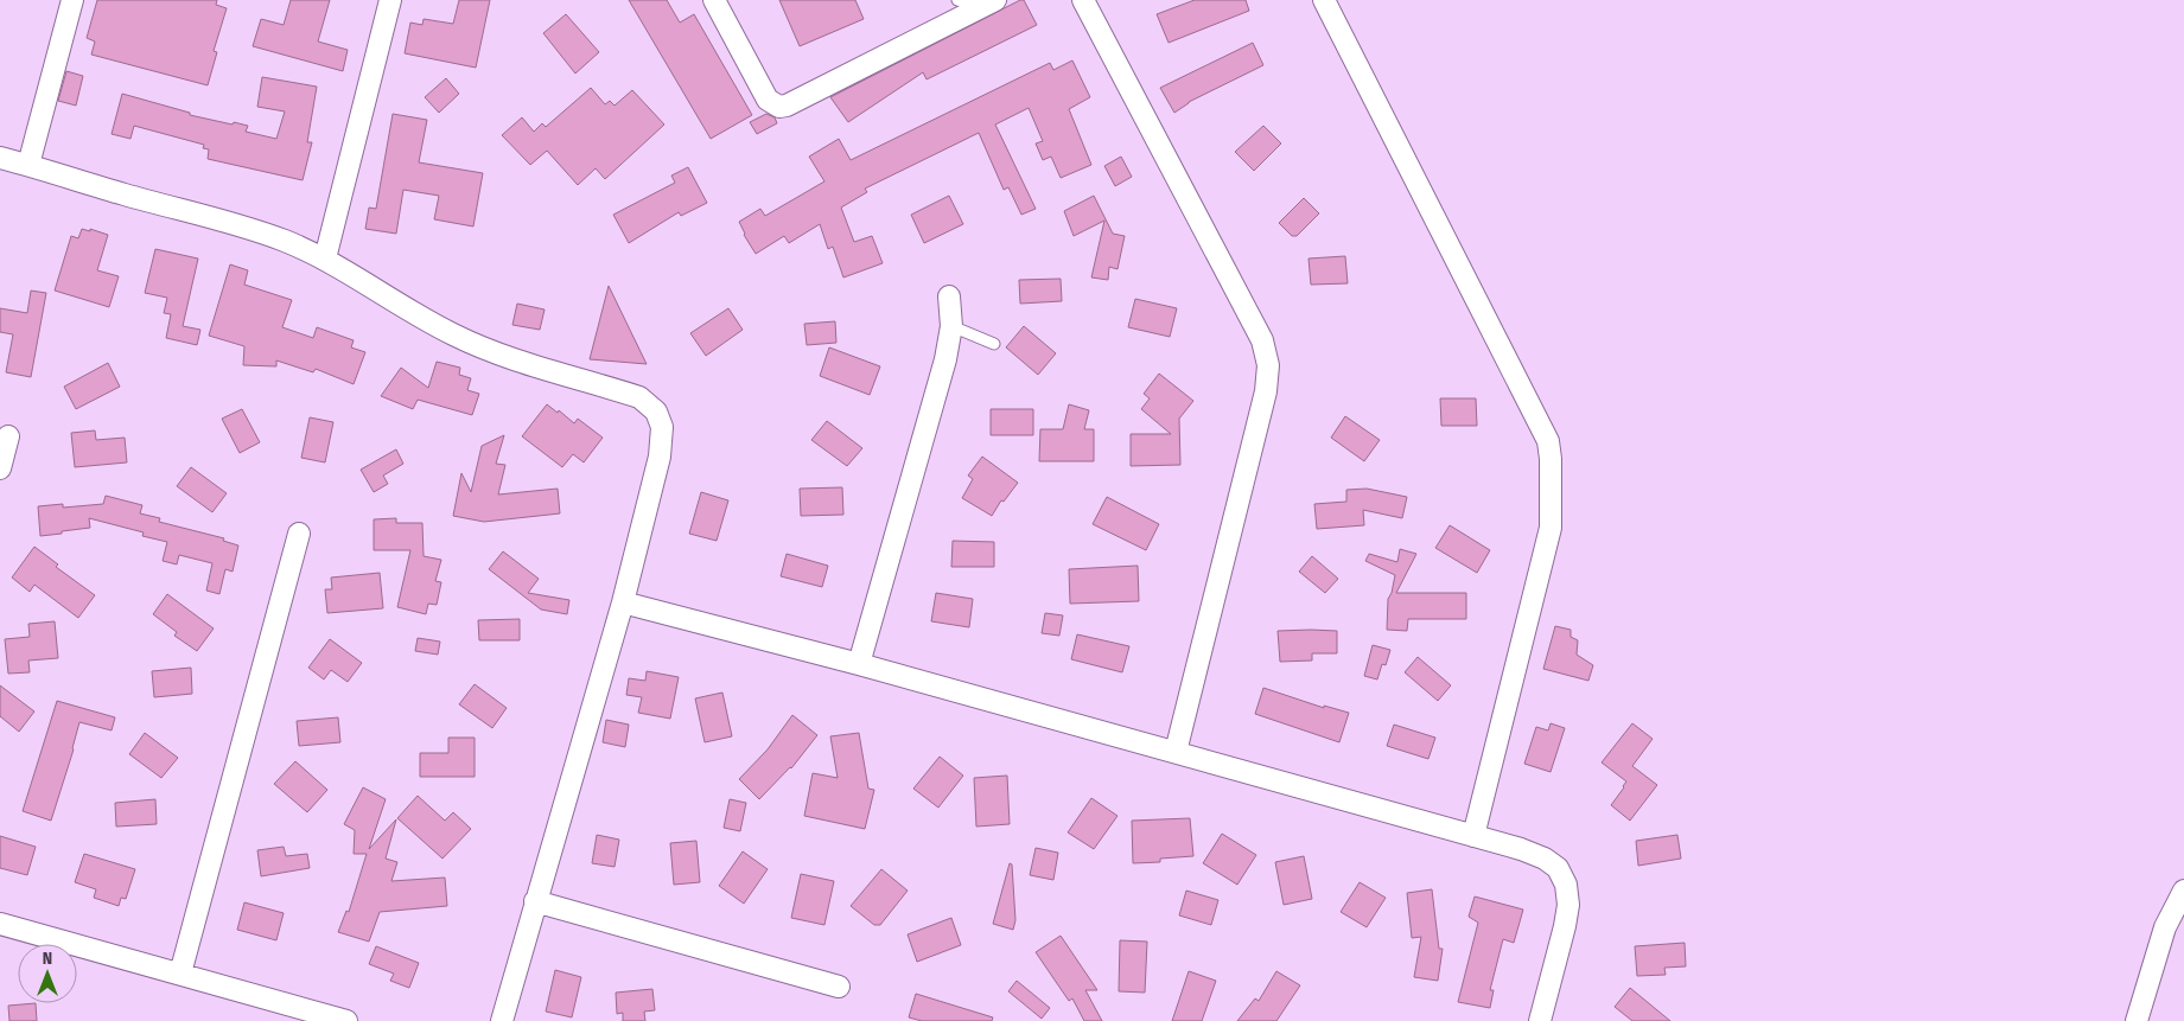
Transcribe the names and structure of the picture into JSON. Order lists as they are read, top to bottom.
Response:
{
  "north": "top"
}
